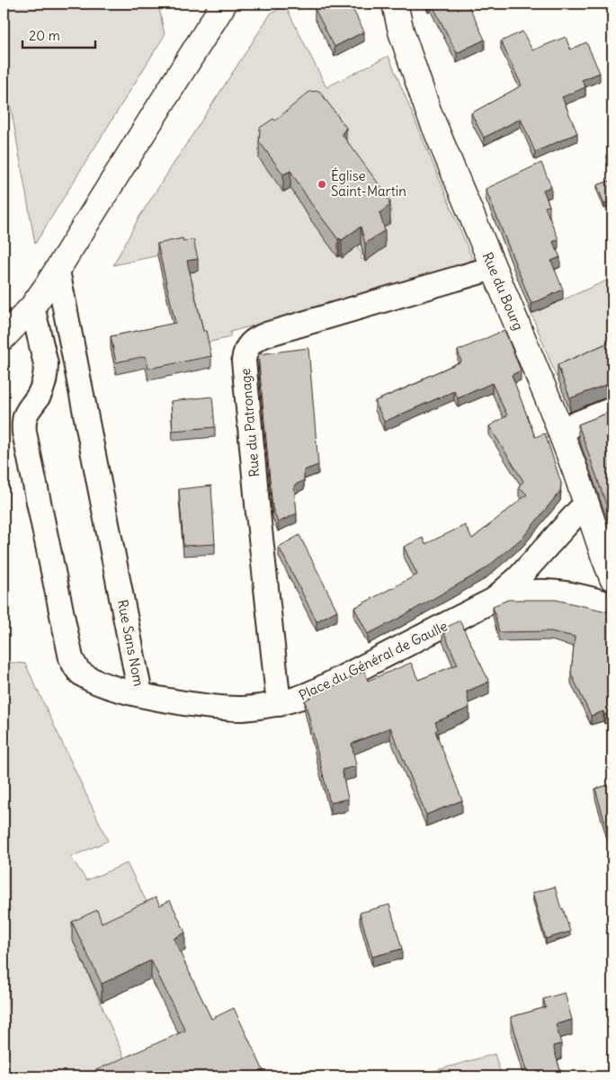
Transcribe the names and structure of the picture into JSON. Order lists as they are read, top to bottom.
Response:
{
  "streets": {
    "street": [
      "Rue du Bourg",
      "Rue du Patronage",
      "Rue Sans Nom",
      "Place du Général de Gaulle"
    ]
  },
  "crossings": [
    ["Rue du Bourg", "Rue du Patronage"],
    ["Rue du Bourg", "Place du Général de Gaulle"],
    ["Rue du Patronage", "Place du Général de Gaulle"],
    ["Rue Sans Nom", "Place du Général de Gaulle"]
  ],
  "places": ["Église Saint-Martin"],
  "scale_bar": "20 m"
}
